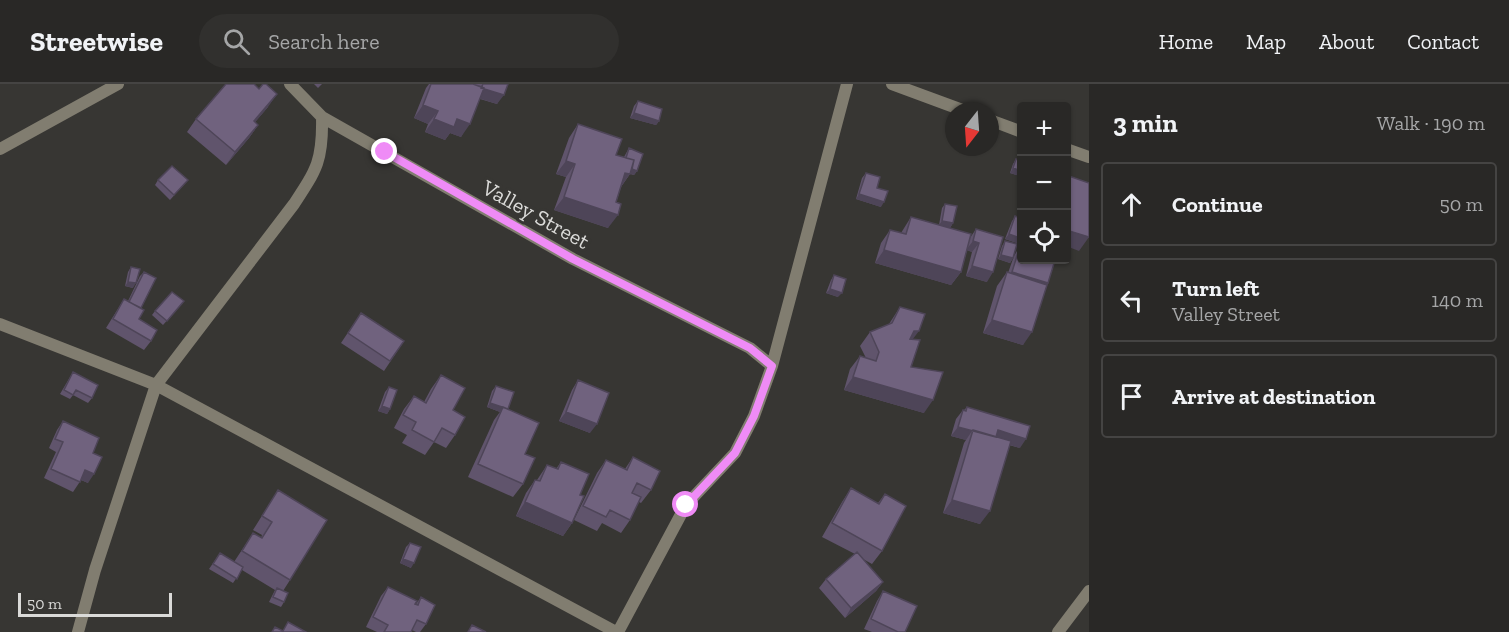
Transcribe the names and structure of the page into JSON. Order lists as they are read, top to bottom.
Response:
{
  "streets": {
    "street": ["Valley Street"]
  },
  "scale_bar": "50 m",
  "north": "bottom",
  "page": {
    "header": "Streetwise",
    "search": "Search here",
    "nav": [
      "Home",
      "Map",
      "About",
      "Contact"
    ],
    "heading": ["3 min", "Walk · 190 m"],
    "map_buttons": ["+", "−"],
    "list": [
      ["Continue", "50 m"],
      ["Turn left", "Valley Street", "140 m"],
      "Arrive at destination"
    ],
    "scale": "50 m"
  }
}
